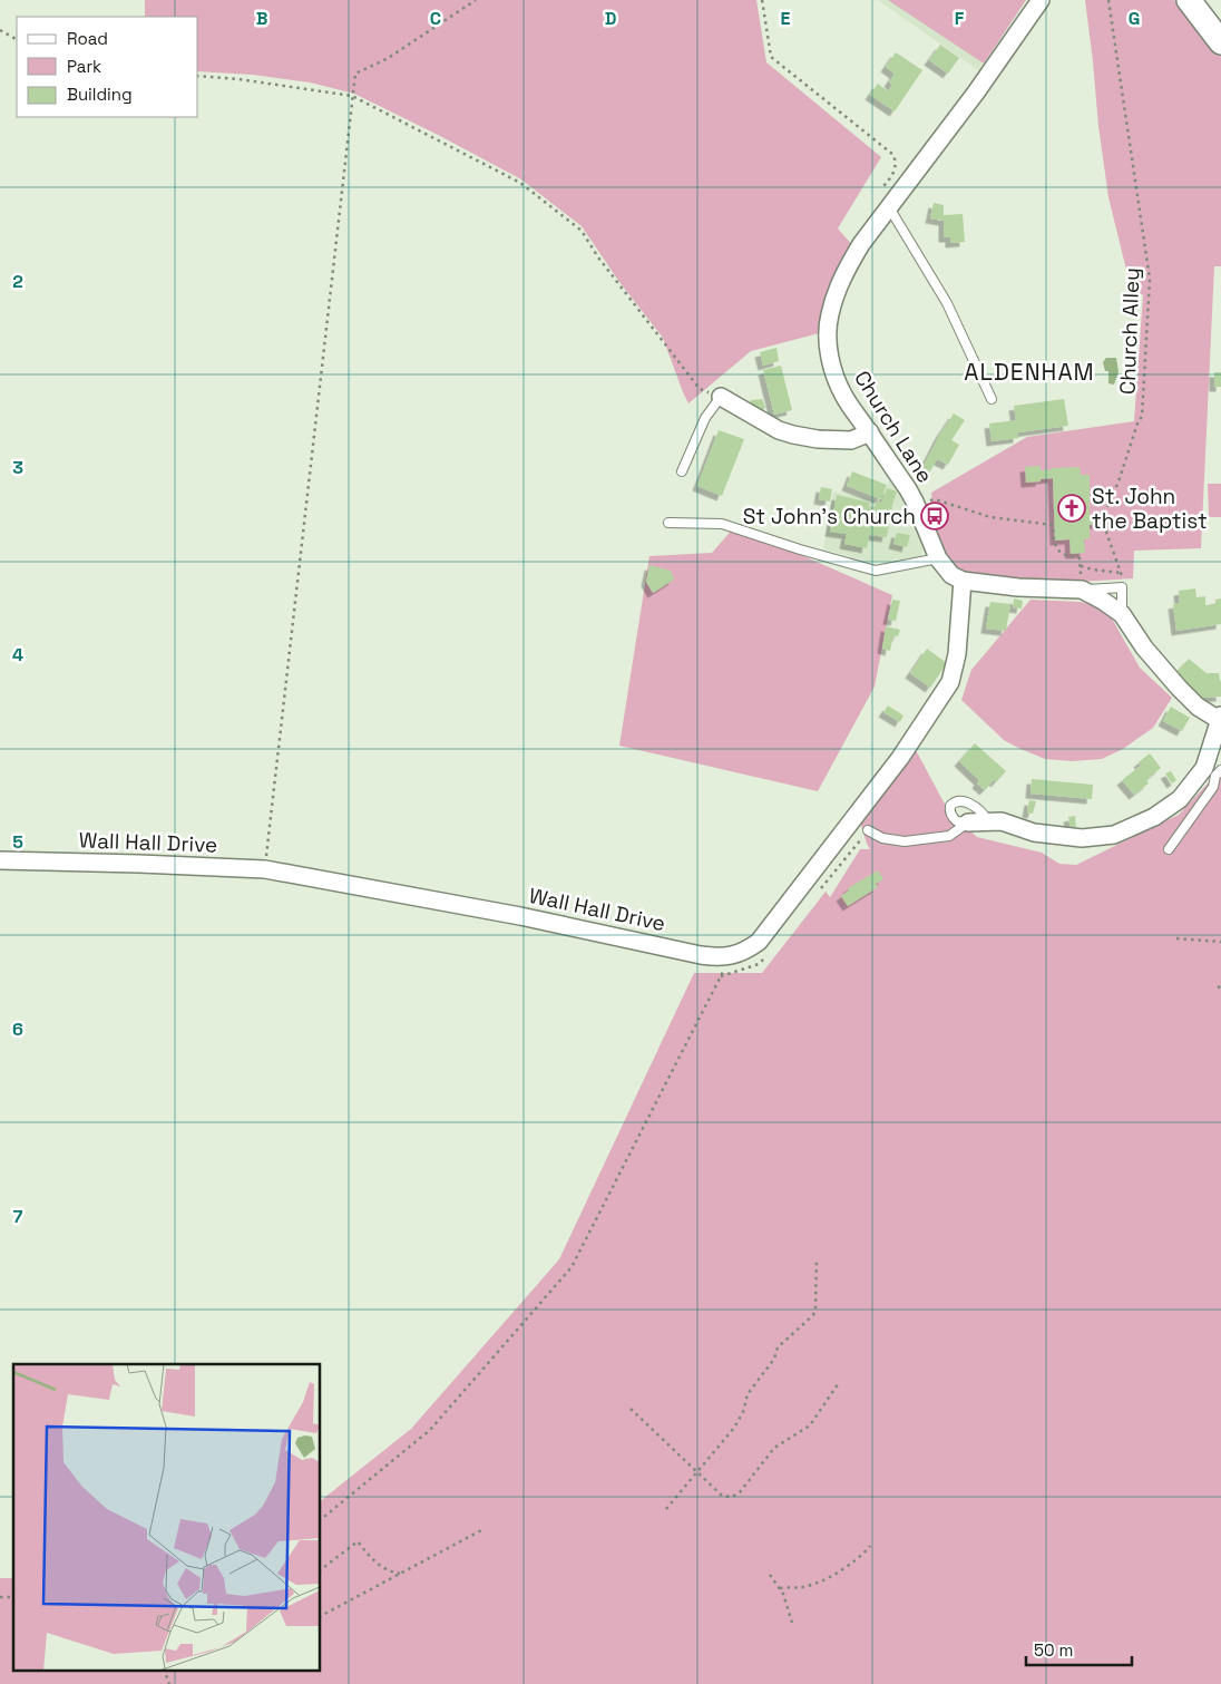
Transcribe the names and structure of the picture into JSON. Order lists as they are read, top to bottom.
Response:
{
  "streets": {
    "street": ["Church Lane", "Wall Hall Drive"],
    "path": ["Church Alley"]
  },
  "crossings": [
    ["Church Lane", "Wall Hall Drive"]
  ],
  "districts": ["ALDENHAM"],
  "places": {
    "church": ["St. John the Baptist"],
    "bus stop": ["St John's Church"]
  },
  "legend": ["Road", "Park", "Building"],
  "scale_bar": "50 m",
  "grid": {
    "columns": [
      "B",
      "C",
      "D",
      "E",
      "F",
      "G"
    ],
    "rows": [
      "2",
      "3",
      "4",
      "5",
      "6",
      "7"
    ]
  }
}
